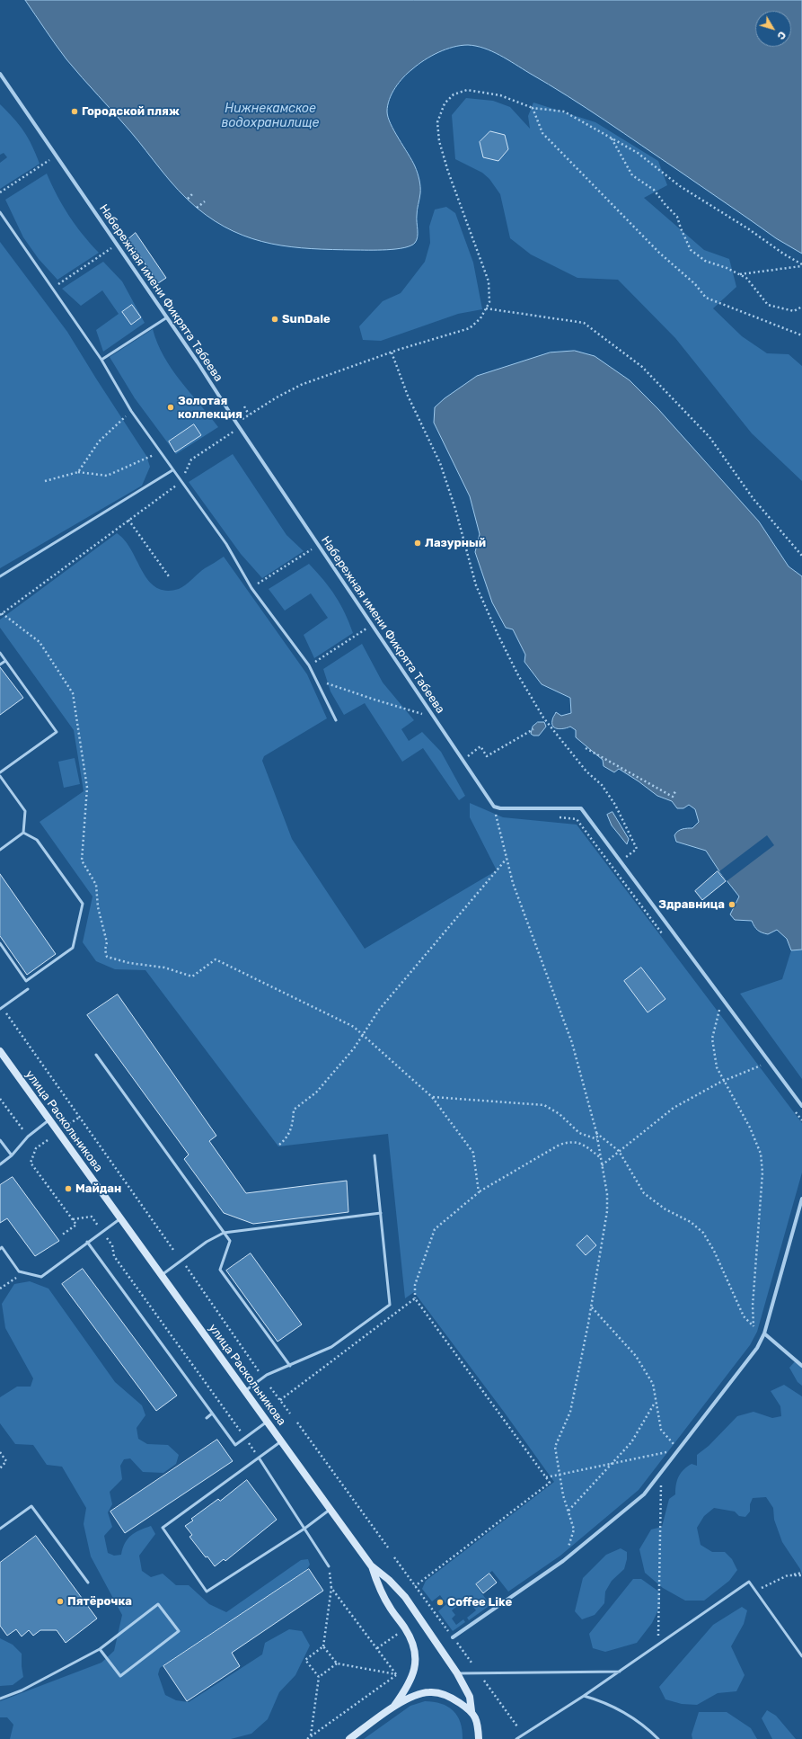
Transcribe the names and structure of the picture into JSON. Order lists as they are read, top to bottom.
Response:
{
  "streets": {
    "street": ["Набережная имени Фикрята Табеева", "улица Раскольникова"]
  },
  "water": ["Нижнекамское водохранилище"],
  "places": [
    "Городской пляж",
    "SunDale",
    "Золотая коллекция",
    "Лазурный",
    "Здравница",
    "Майдан",
    "Пятёрочка",
    "Coffee Like"
  ],
  "north": "bottom right"
}
